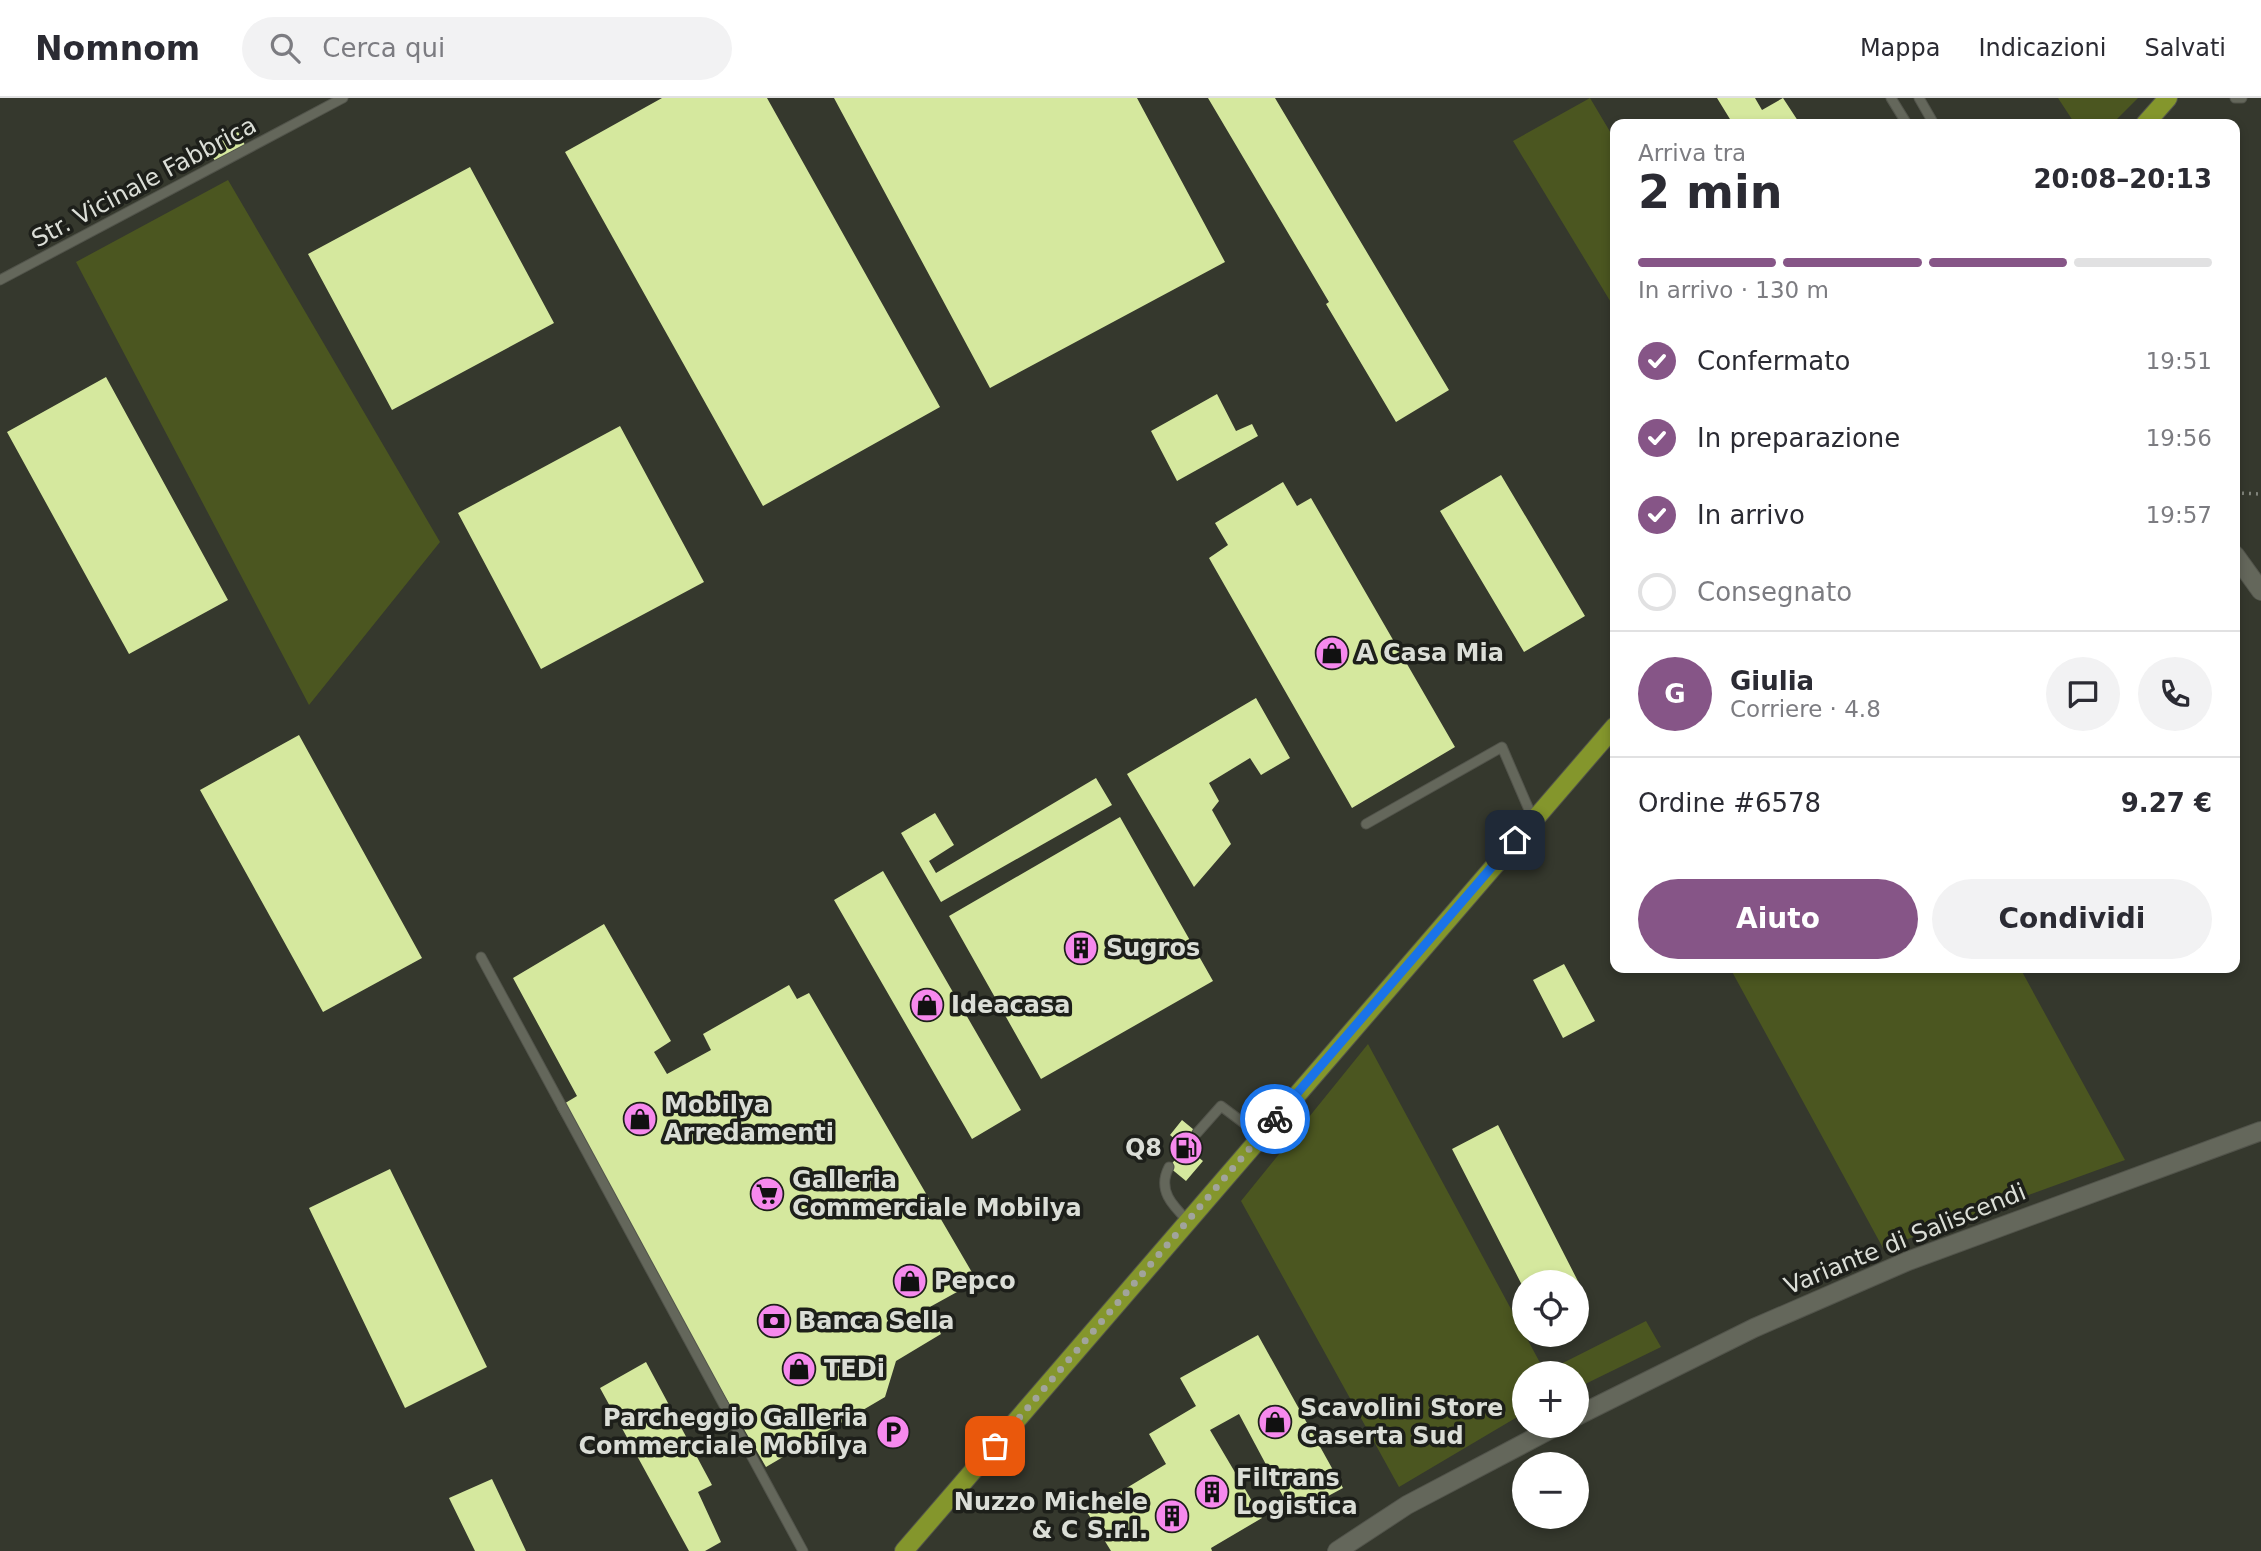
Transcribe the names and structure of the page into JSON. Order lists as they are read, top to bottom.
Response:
{
  "streets": {
    "street": ["Variante di Saliscendi"],
    "lane": ["Str. Vicinale Fabbrica"]
  },
  "places": {
    "shop": [
      "A Casa Mia",
      "Ideacasa",
      "Mobilya Arredamenti",
      "Pepco",
      "TEDi",
      "Scavolini Store Caserta Sud"
    ],
    "building": ["Sugros", "Filtrans Logistica", "Nuzzo Michele & C S.r.l."],
    "fuel station": ["Q8"],
    "supermarket": ["Galleria Commerciale Mobilya"],
    "bank": ["Banca Sella"],
    "parking": ["Parcheggio Galleria Commerciale Mobilya"]
  },
  "page": {
    "header": "Nomnom",
    "search": "Cerca qui",
    "nav": ["Mappa", "Indicazioni", "Salvati"],
    "heading": ["2 min", "Arriva tra", "20:08–20:13"],
    "panel": [
      "Giulia",
      "Corriere · 4.8",
      "Ordine #6578",
      "9.27 €"
    ],
    "bar": "In arrivo · 130 m",
    "list": [
      ["Confermato", "19:51"],
      ["In preparazione", "19:56"],
      ["In arrivo", "19:57"],
      "Consegnato"
    ],
    "round": "G",
    "buttons": ["Aiuto", "Condividi"],
    "map_buttons": ["+", "−"]
  }
}
